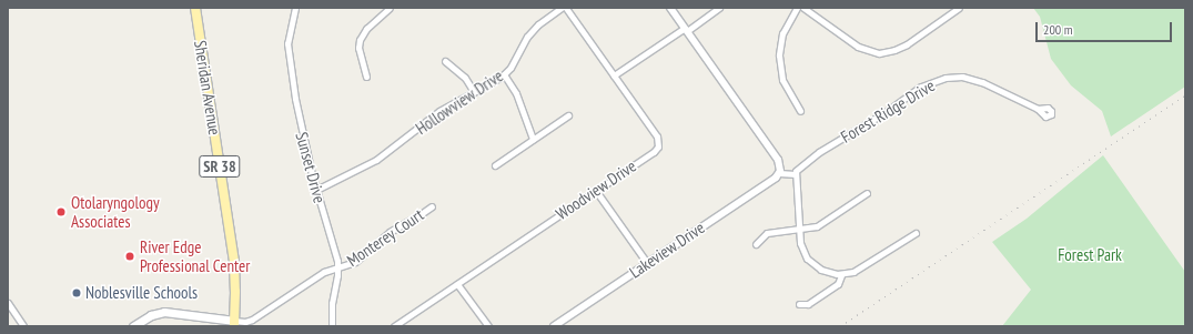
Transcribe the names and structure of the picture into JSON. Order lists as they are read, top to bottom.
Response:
{
  "streets": {
    "main road": ["Sheridan Avenue", "SR 38"],
    "street": [
      "Hollowview Drive",
      "Forest Ridge Drive",
      "Sunset Drive",
      "Woodview Drive",
      "Monterey Court",
      "Lakeview Drive"
    ]
  },
  "crossings": [
    ["Sheridan Avenue", "Monterey Court"],
    ["Hollowview Drive", "Sunset Drive"],
    ["Sunset Drive", "Monterey Court"]
  ],
  "parks": ["Forest Park"],
  "places": ["Otolaryngology Associates", "River Edge Professional Center", "Noblesville Schools"],
  "scale_bar": "200 m"
}
